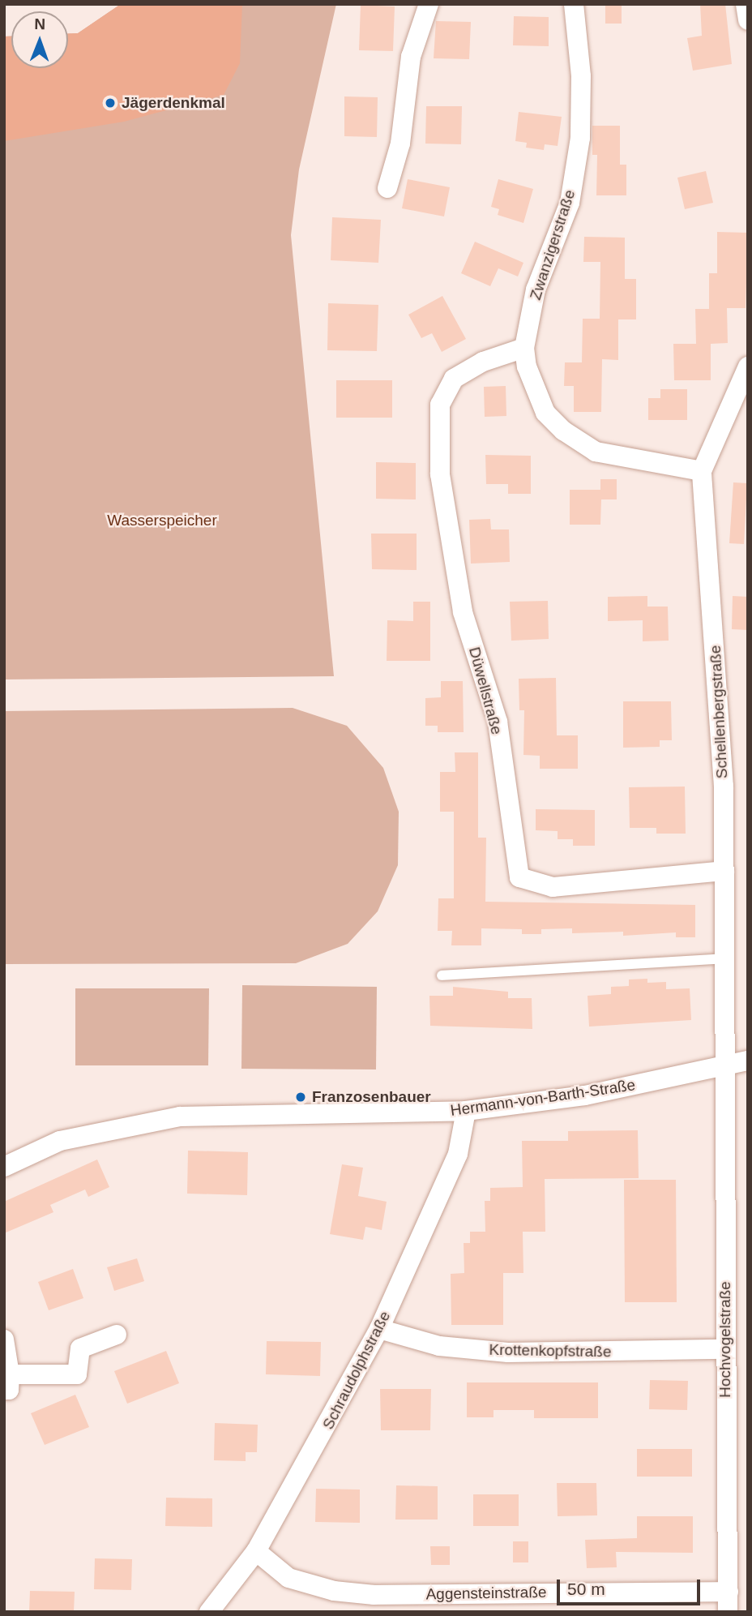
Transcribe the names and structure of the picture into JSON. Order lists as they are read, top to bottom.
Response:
{
  "streets": {
    "street": [
      "Zwanzigerstraße",
      "Düwellstraße",
      "Schellenbergstraße",
      "Hermann-von-Barth-Straße",
      "Hochvogelstraße",
      "Krottenkopfstraße",
      "Schraudolphstraße",
      "Aggensteinstraße"
    ]
  },
  "crossings": [
    ["Zwanzigerstraße", "Düwellstraße"],
    ["Zwanzigerstraße", "Schellenbergstraße"],
    ["Düwellstraße", "Schellenbergstraße"],
    ["Schellenbergstraße", "Hermann-von-Barth-Straße"],
    ["Schellenbergstraße", "Hochvogelstraße"],
    ["Hermann-von-Barth-Straße", "Hochvogelstraße"],
    ["Hermann-von-Barth-Straße", "Schraudolphstraße"],
    ["Hochvogelstraße", "Krottenkopfstraße"],
    ["Hochvogelstraße", "Aggensteinstraße"],
    ["Krottenkopfstraße", "Schraudolphstraße"],
    ["Schraudolphstraße", "Aggensteinstraße"]
  ],
  "parks": ["Wasserspeicher"],
  "places": ["Jägerdenkmal", "Franzosenbauer"],
  "scale_bar": "50 m",
  "north": "top"
}
